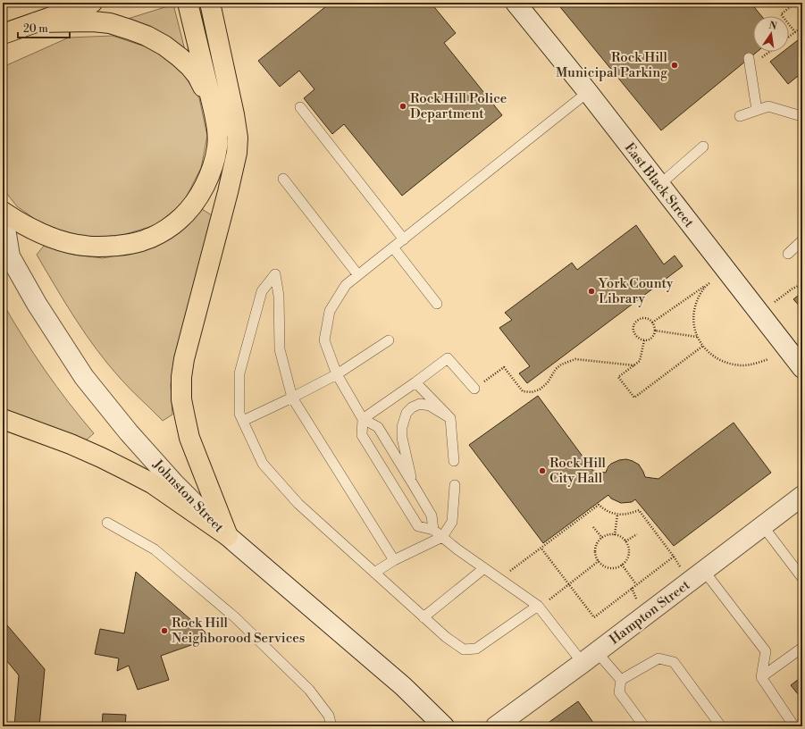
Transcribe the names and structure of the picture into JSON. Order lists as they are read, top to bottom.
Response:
{
  "streets": {
    "street": ["East Black Street", "Johnston Street", "Hampton Street"]
  },
  "places": [
    "Rock Hill Municipal Parking",
    "Rock Hill Police Department",
    "York County Library",
    "Rock Hill City Hall",
    "Rock Hill Neighborood Services"
  ],
  "scale_bar": "20 m",
  "north": "top"
}
